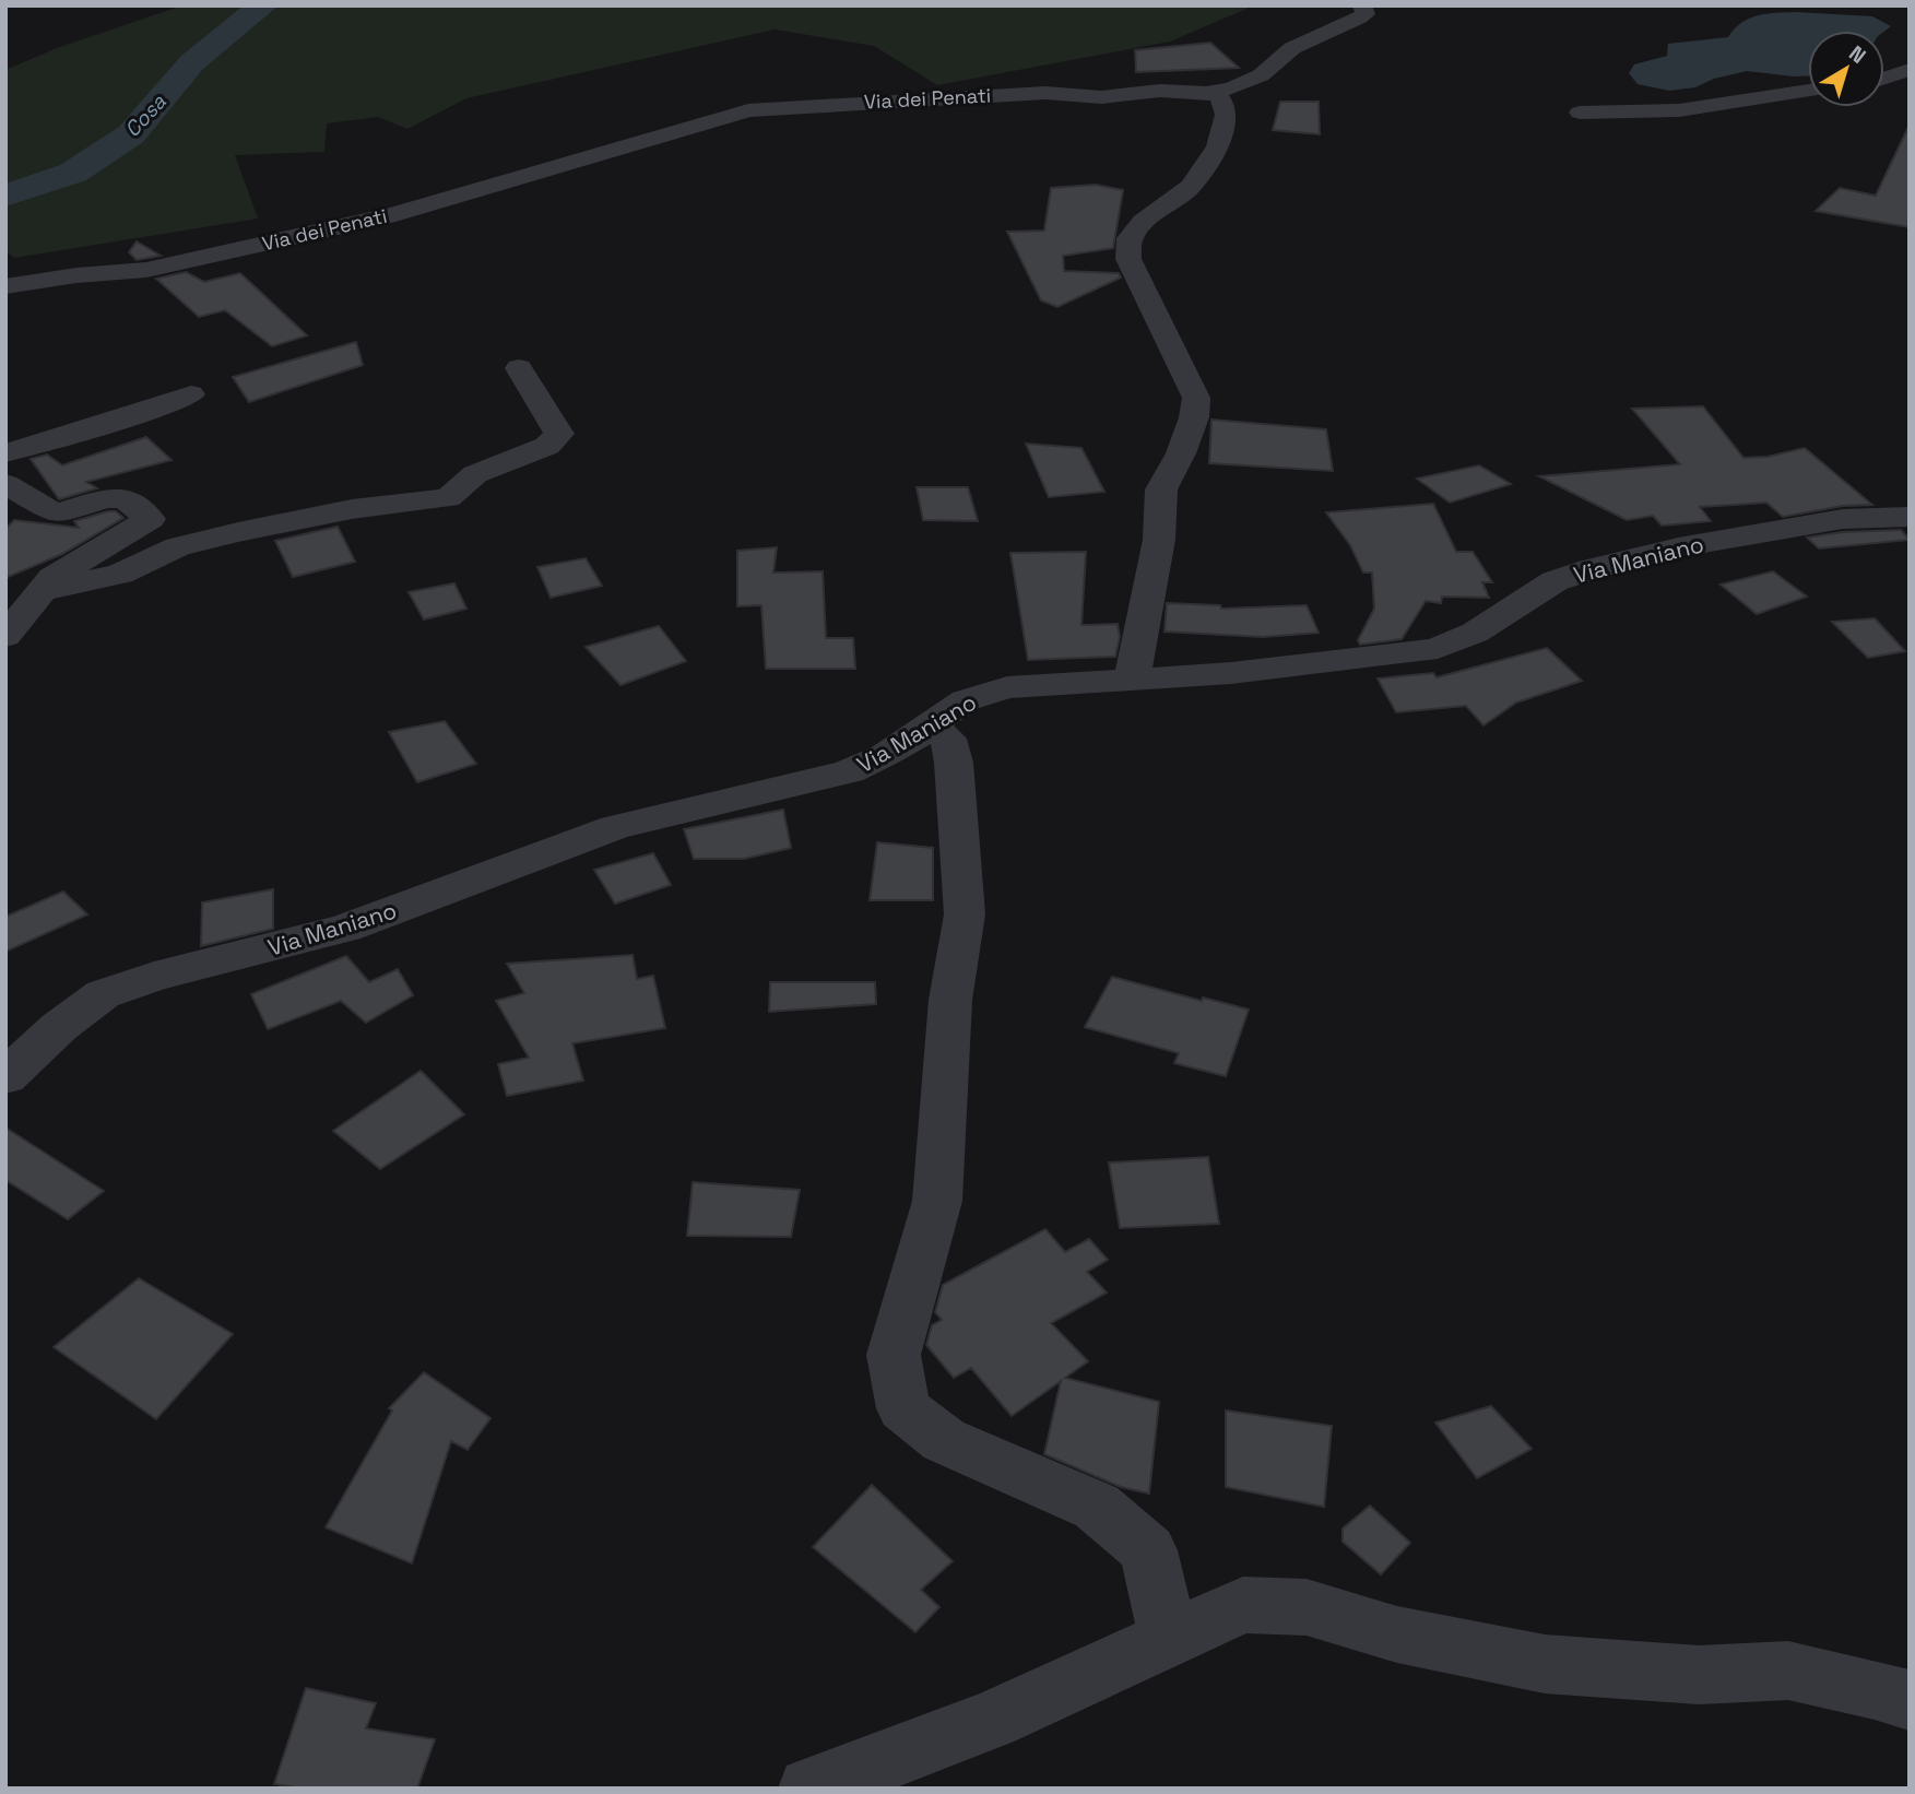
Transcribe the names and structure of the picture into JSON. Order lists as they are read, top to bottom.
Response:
{
  "streets": {
    "street": ["Via dei Penati", "Via Maniano"]
  },
  "water": ["Cosa"],
  "north": "top right"
}
